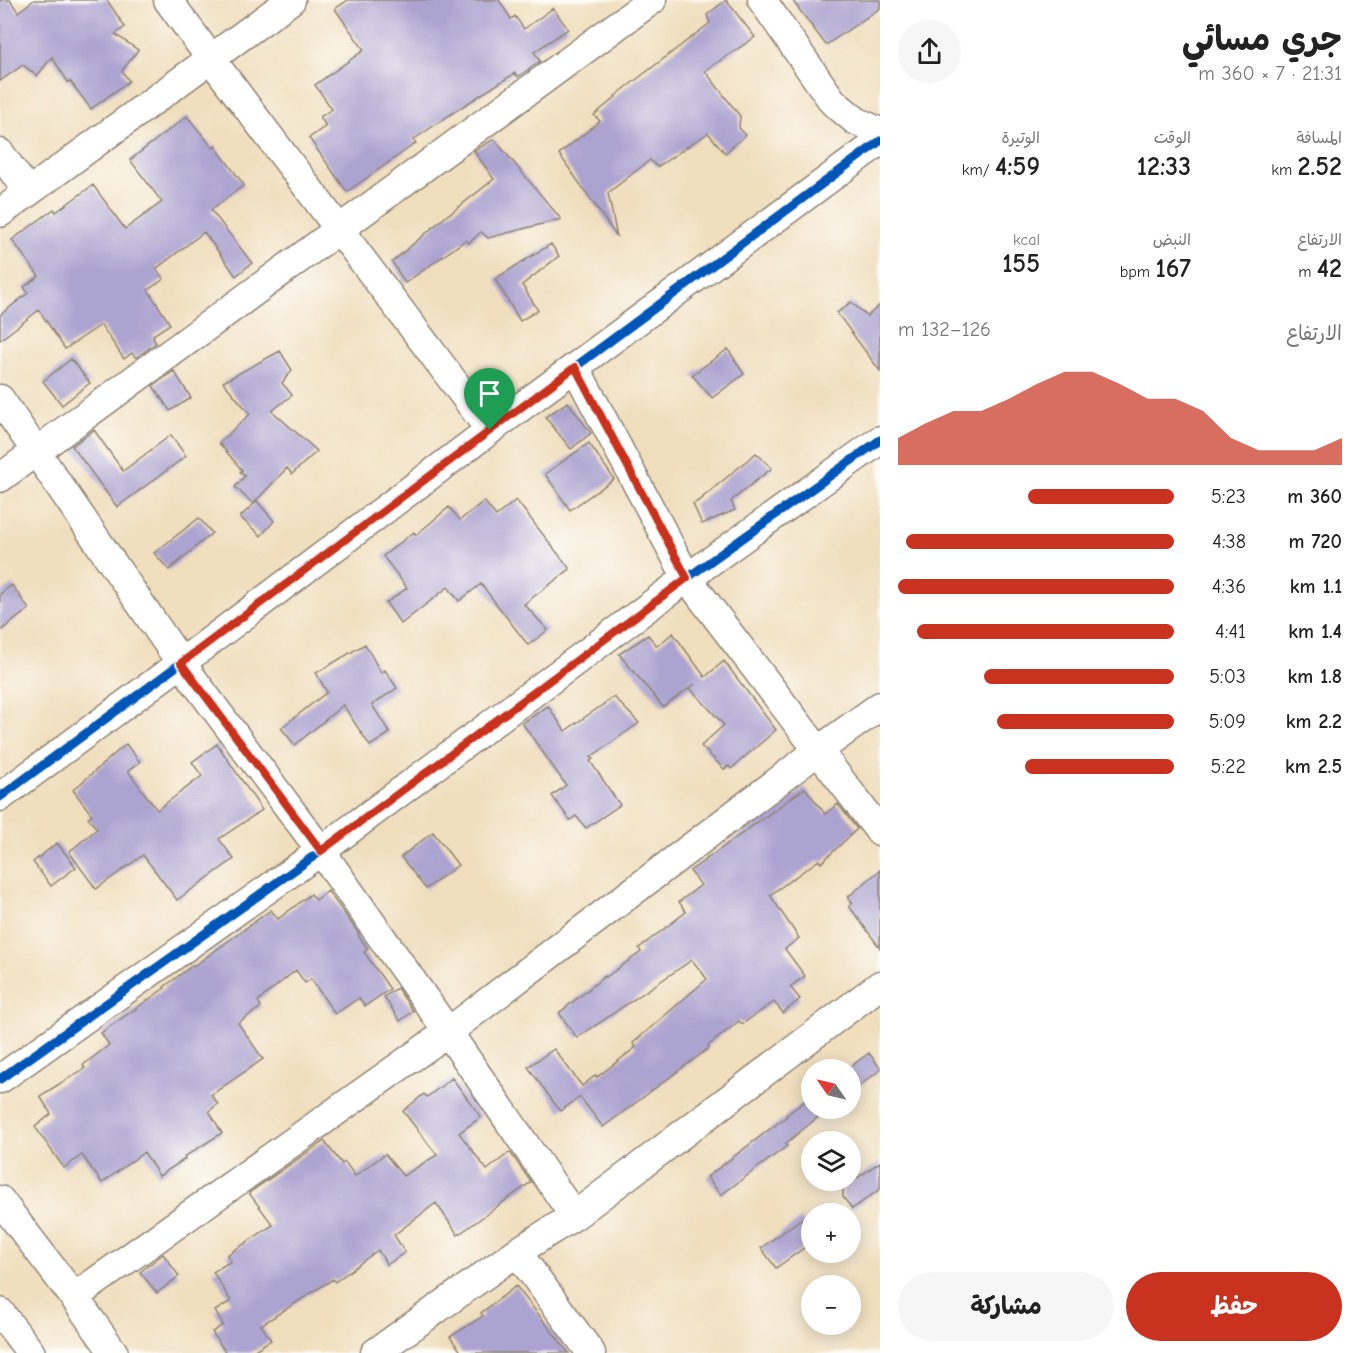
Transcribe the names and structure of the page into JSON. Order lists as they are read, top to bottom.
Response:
{
  "north": "top left",
  "page": {
    "heading": ["جري مسائي", "21:31 · 7 × 360 m"],
    "stats": [
      ["المسافة", "2.52 km"],
      ["الوقت", "12:33"],
      ["الوتيرة", "4:59 /km"],
      ["الارتفاع", "42 m"],
      ["النبض", "167 bpm"],
      ["kcal", "155"]
    ],
    "chart": ["الارتفاع", "126–132 m"],
    "list": [
      {
        "name": "360 m",
        "note": "5:23"
      },
      {
        "name": "720 m",
        "note": "4:38"
      },
      {
        "name": "1.1 km",
        "note": "4:36"
      },
      {
        "name": "1.4 km",
        "note": "4:41"
      },
      {
        "name": "1.8 km",
        "note": "5:03"
      },
      {
        "name": "2.2 km",
        "note": "5:09"
      },
      {
        "name": "2.5 km",
        "note": "5:22"
      }
    ],
    "map_buttons": ["+", "−"],
    "buttons": ["حفظ", "مشاركة"]
  }
}
